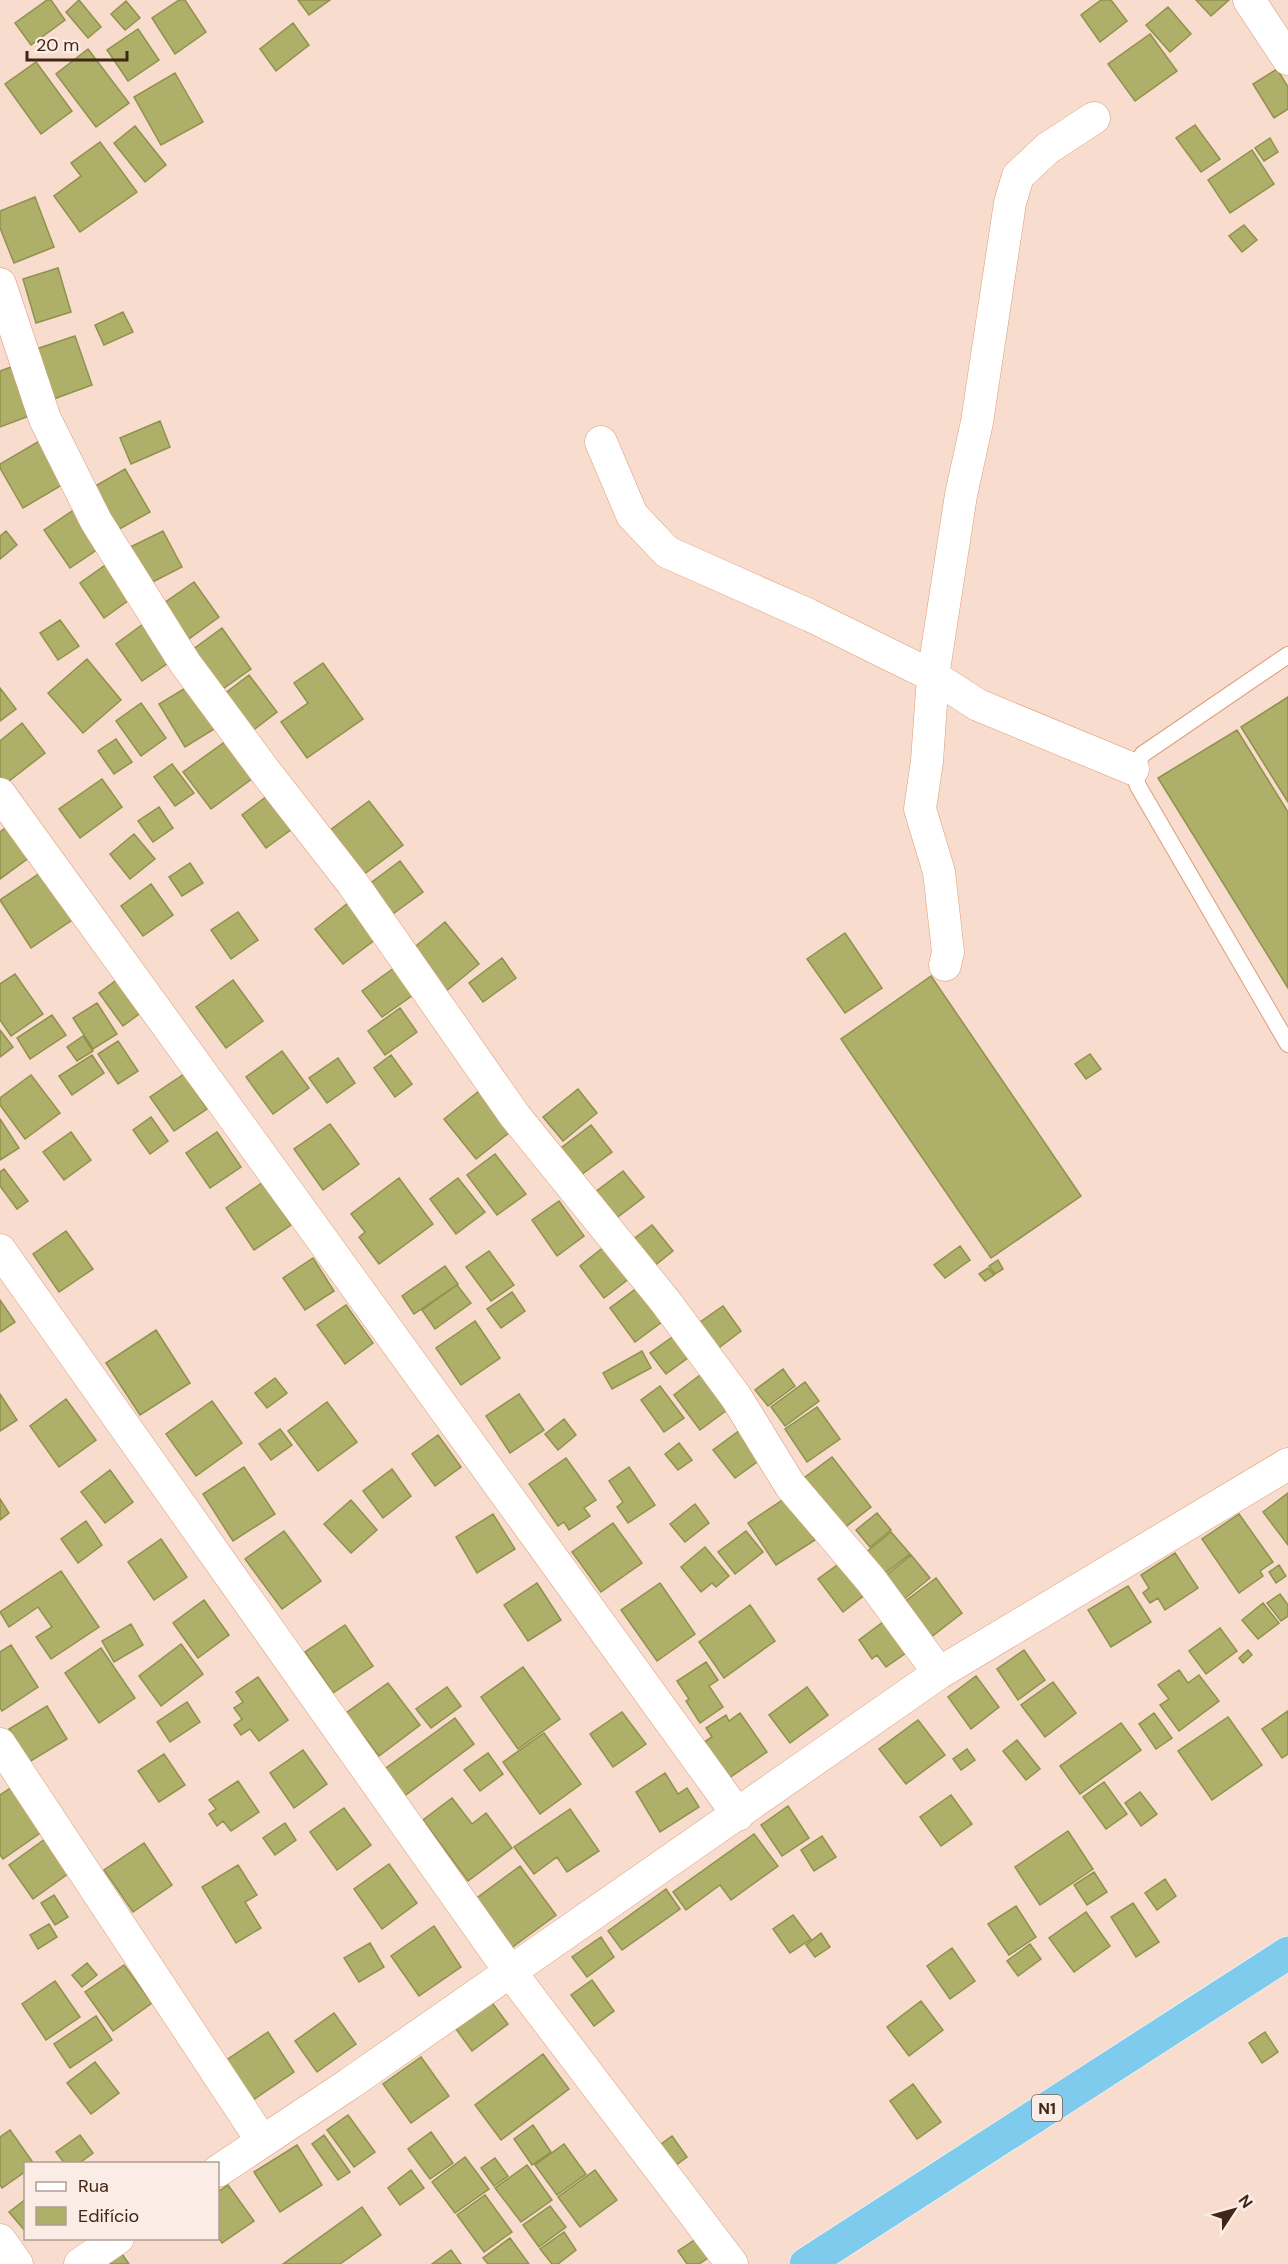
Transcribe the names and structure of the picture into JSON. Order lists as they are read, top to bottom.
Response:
{
  "streets": {
    "highway": ["N1"]
  },
  "legend": ["Rua", "Edifício"],
  "scale_bar": "20 m",
  "north": "top right"
}
